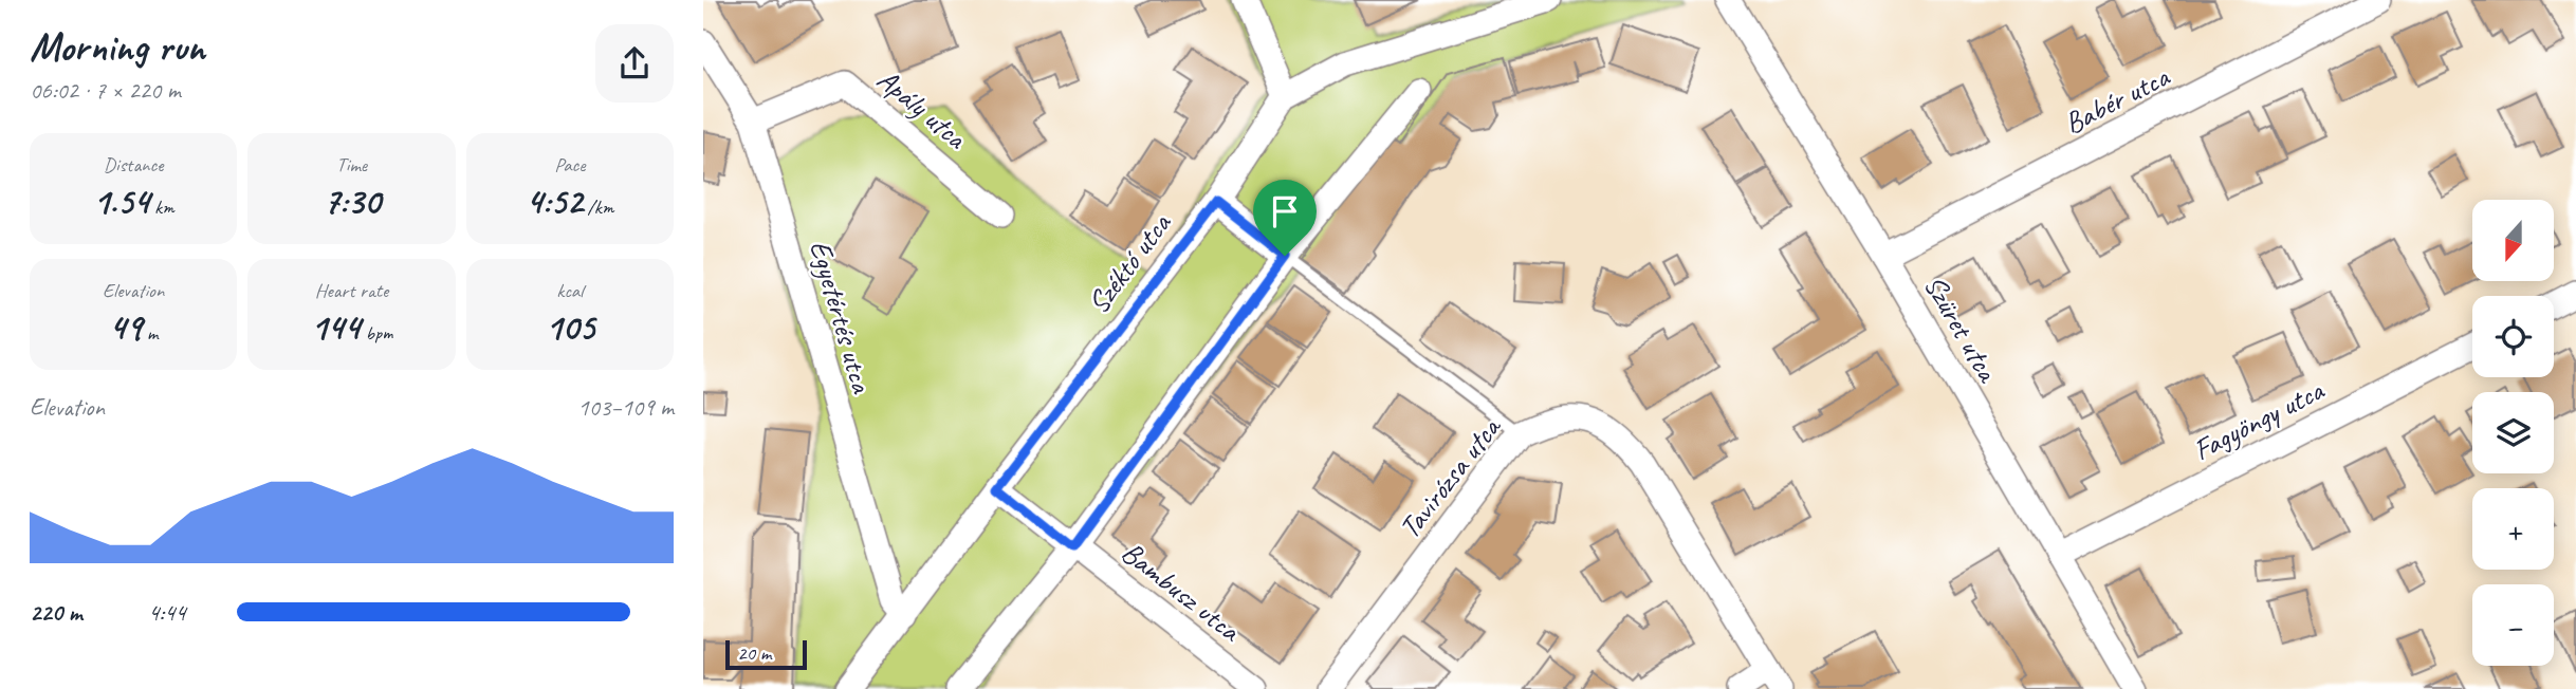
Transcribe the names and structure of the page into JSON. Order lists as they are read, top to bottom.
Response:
{
  "streets": {
    "street": [
      "Babér utca",
      "Apály utca",
      "Széktó utca",
      "Egyetértés utca",
      "Szüret utca",
      "Fagyöngy utca",
      "Tavirózsa utca",
      "Bambusz utca"
    ]
  },
  "crossings": [
    ["Babér utca", "Szüret utca"],
    ["Apály utca", "Egyetértés utca"],
    ["Széktó utca", "Egyetértés utca"],
    ["Széktó utca", "Bambusz utca"],
    ["Szüret utca", "Fagyöngy utca"]
  ],
  "scale_bar": "20 m",
  "north": "bottom",
  "page": {
    "heading": ["Morning run", "06:02 · 7 × 220 m"],
    "stats": [
      ["Distance", "1.54 km"],
      ["Time", "7:30"],
      ["Pace", "4:52 /km"],
      ["Elevation", "49 m"],
      ["Heart rate", "144 bpm"],
      ["kcal", "105"]
    ],
    "map_buttons": ["+", "−"],
    "chart": ["Elevation", "103–109 m"],
    "list": [
      {
        "name": "220 m",
        "note": "4:44"
      }
    ],
    "scale": "20 m"
  }
}
